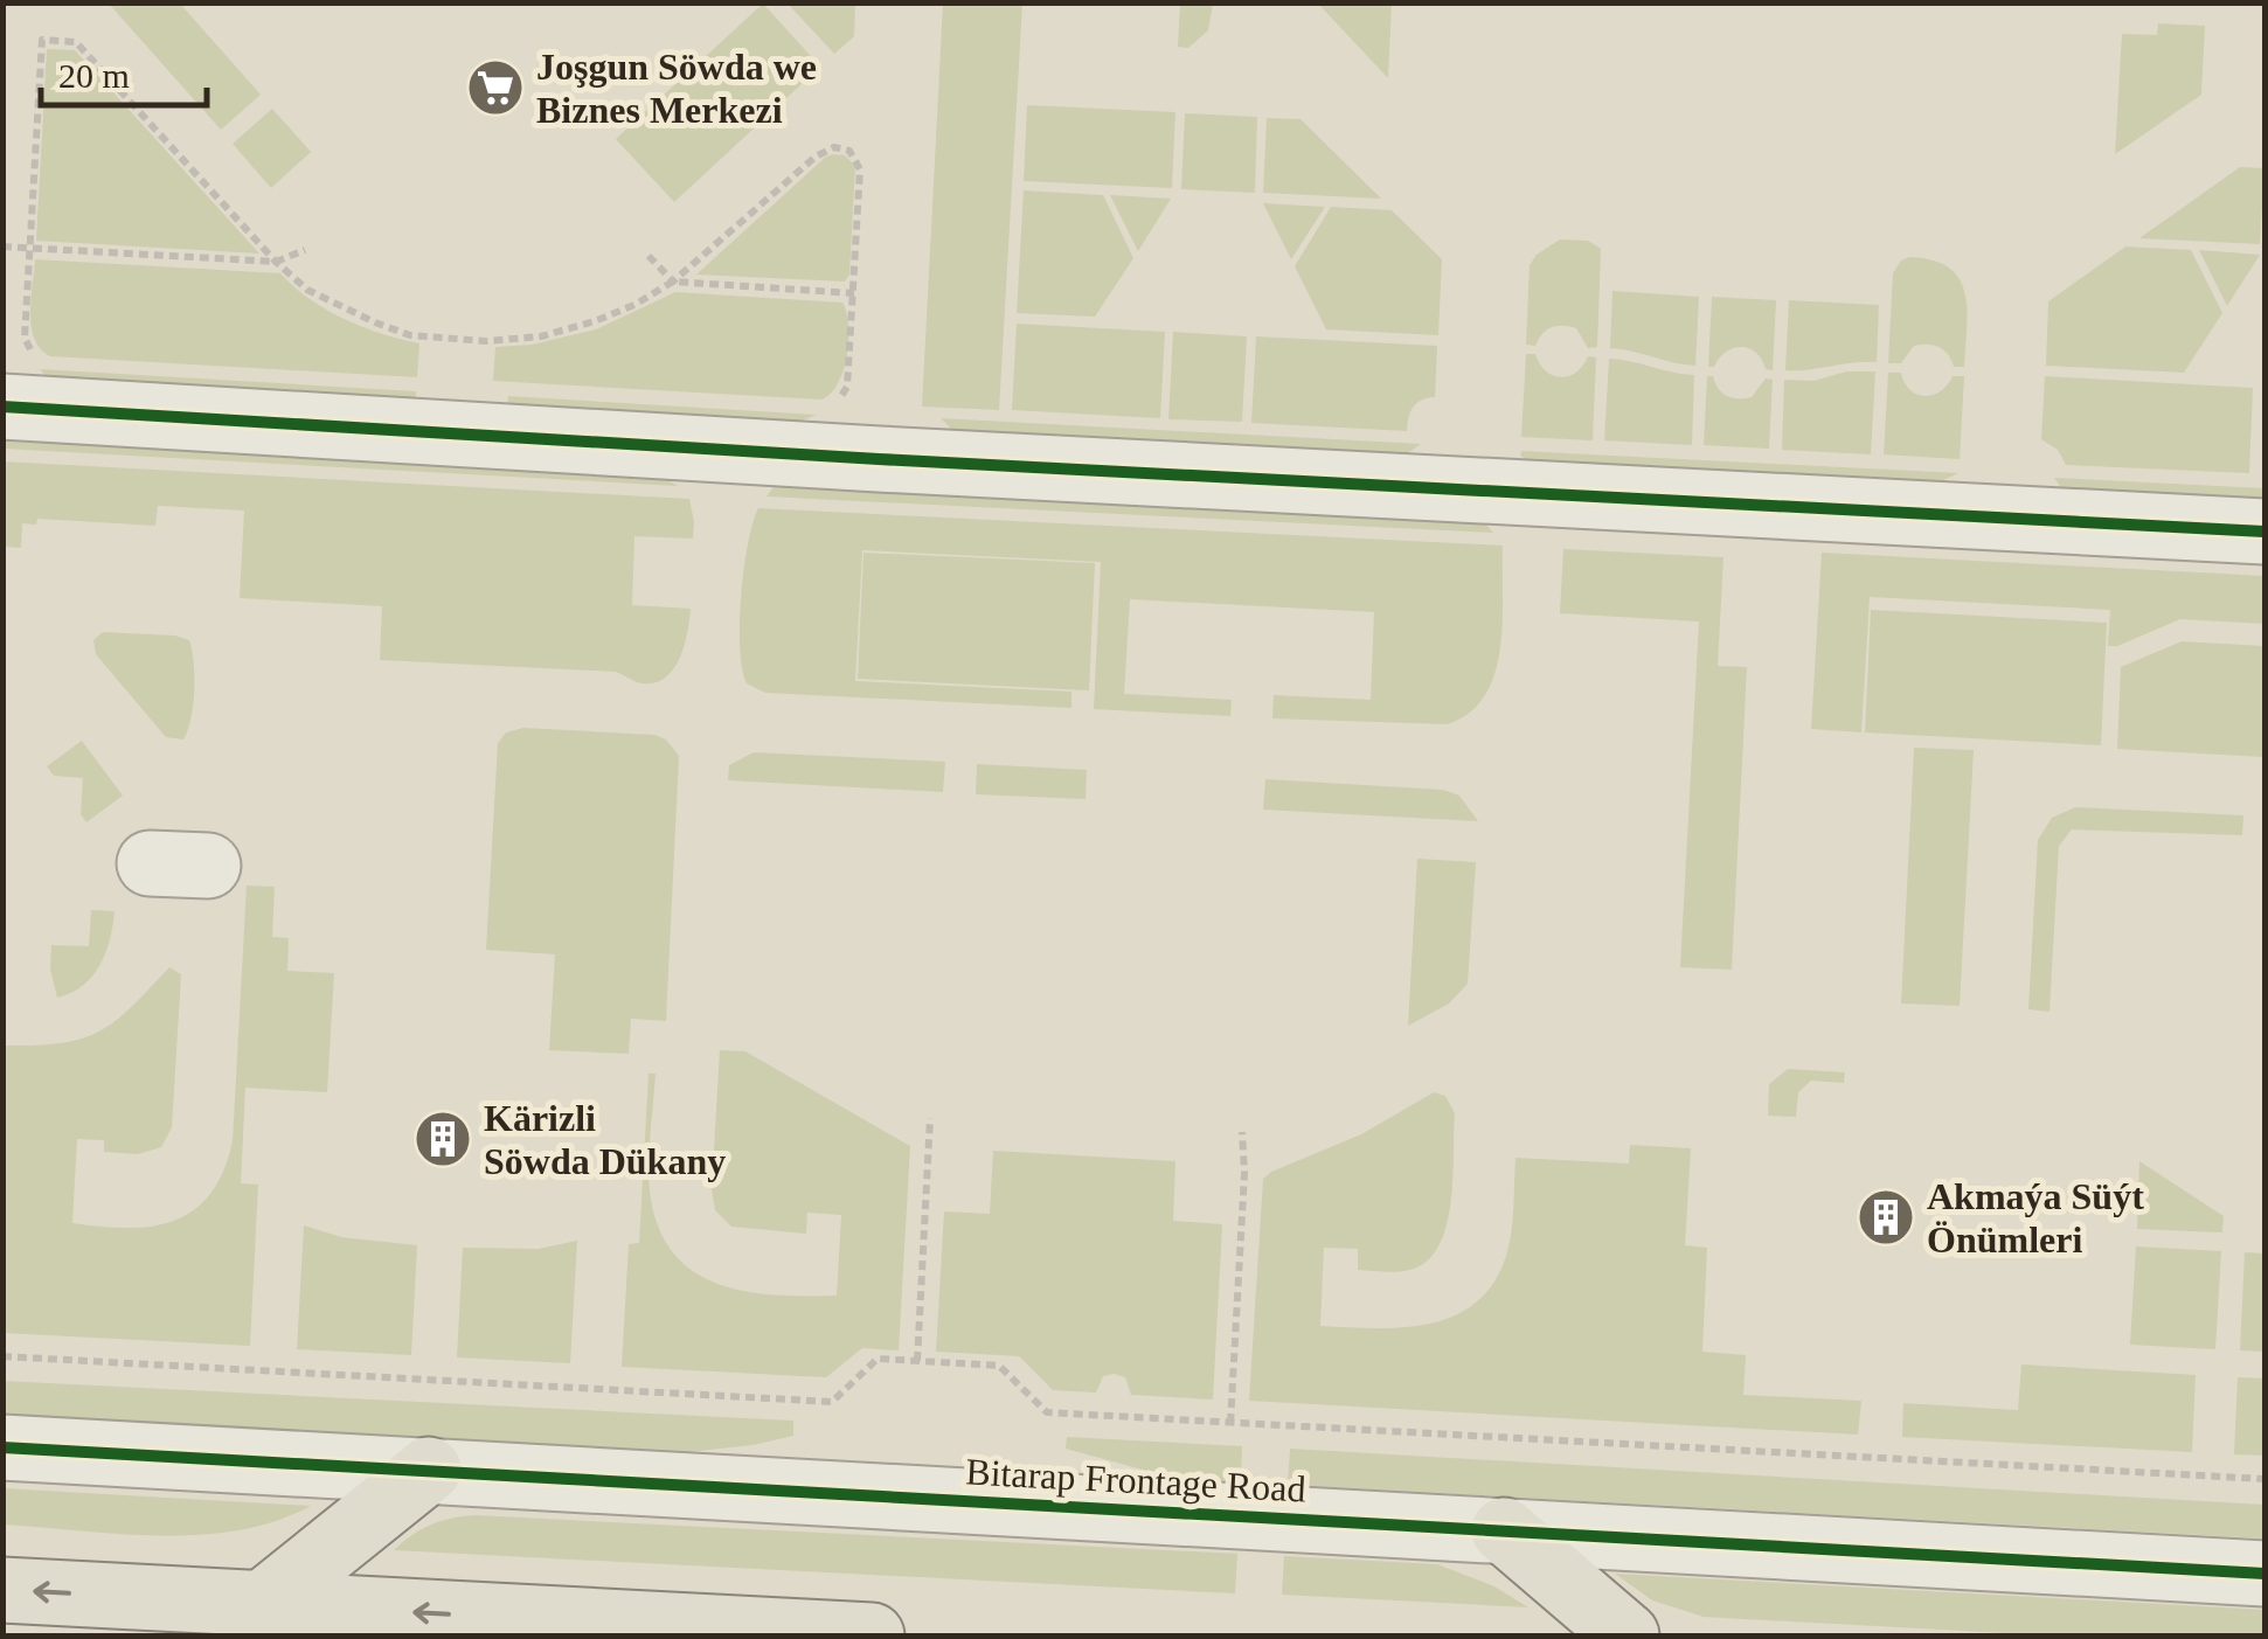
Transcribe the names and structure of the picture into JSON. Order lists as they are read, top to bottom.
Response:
{
  "streets": {
    "street": ["Bitarap Frontage Road"]
  },
  "places": {
    "supermarket": ["Joşgun Söwda we Biznes Merkezi"],
    "building": ["Kärizli Söwda Dükany", "Akmaýa Süýt Önümleri"]
  },
  "scale_bar": "20 m"
}
